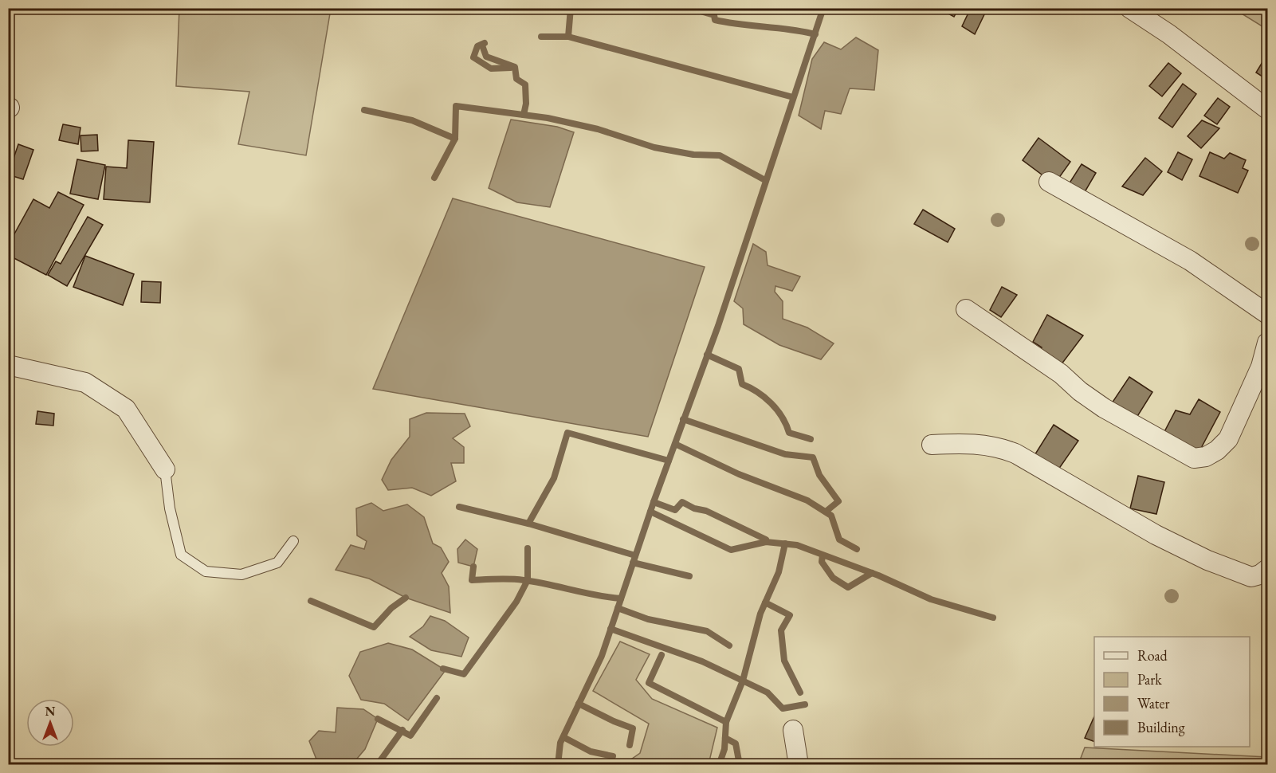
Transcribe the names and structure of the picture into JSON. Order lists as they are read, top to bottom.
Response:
{
  "legend": [
    "Road",
    "Park",
    "Water",
    "Building"
  ],
  "north": "top"
}
